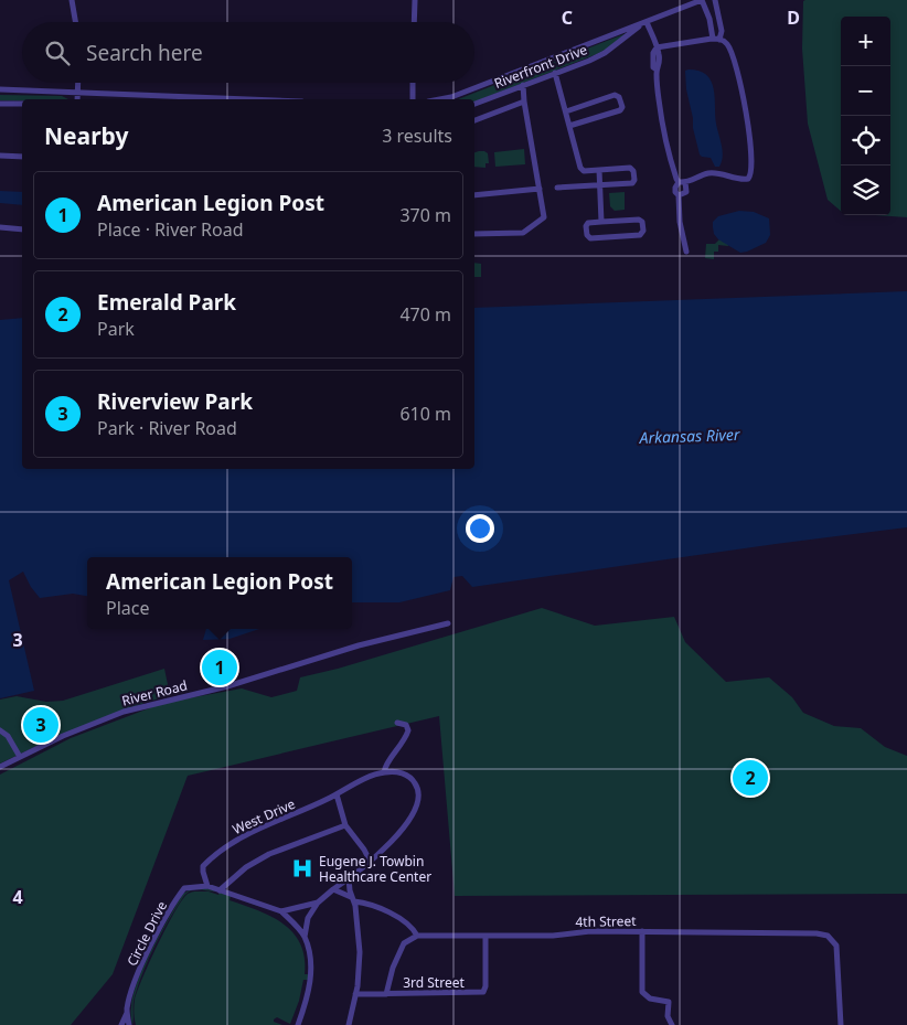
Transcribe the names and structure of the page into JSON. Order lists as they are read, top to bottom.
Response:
{
  "streets": {
    "street": [
      "Riverfront Drive",
      "River Road",
      "West Drive",
      "4th Street",
      "Circle Drive",
      "3rd Street"
    ]
  },
  "crossings": [
    ["West Drive", "Circle Drive"],
    ["4th Street", "3rd Street"]
  ],
  "water": ["Arkansas River"],
  "places": {
    "hospital": ["Eugene J. Towbin Healthcare Center"]
  },
  "page": {
    "map_buttons": ["+", "−"],
    "search": "Search here",
    "heading": ["Nearby", "3 results"],
    "list": [
      {
        "mark": "1",
        "name": "American Legion Post",
        "note": "Place · River Road",
        "value": "370 m"
      },
      {
        "mark": "2",
        "name": "Emerald Park",
        "note": "Park",
        "value": "470 m"
      },
      {
        "mark": "3",
        "name": "Riverview Park",
        "note": "Park · River Road",
        "value": "610 m"
      }
    ],
    "popup": ["American Legion Post", "Place"],
    "pins": ["1", "3", "2"]
  },
  "grid": {
    "columns": ["C", "D"],
    "rows": ["3", "4"]
  }
}
